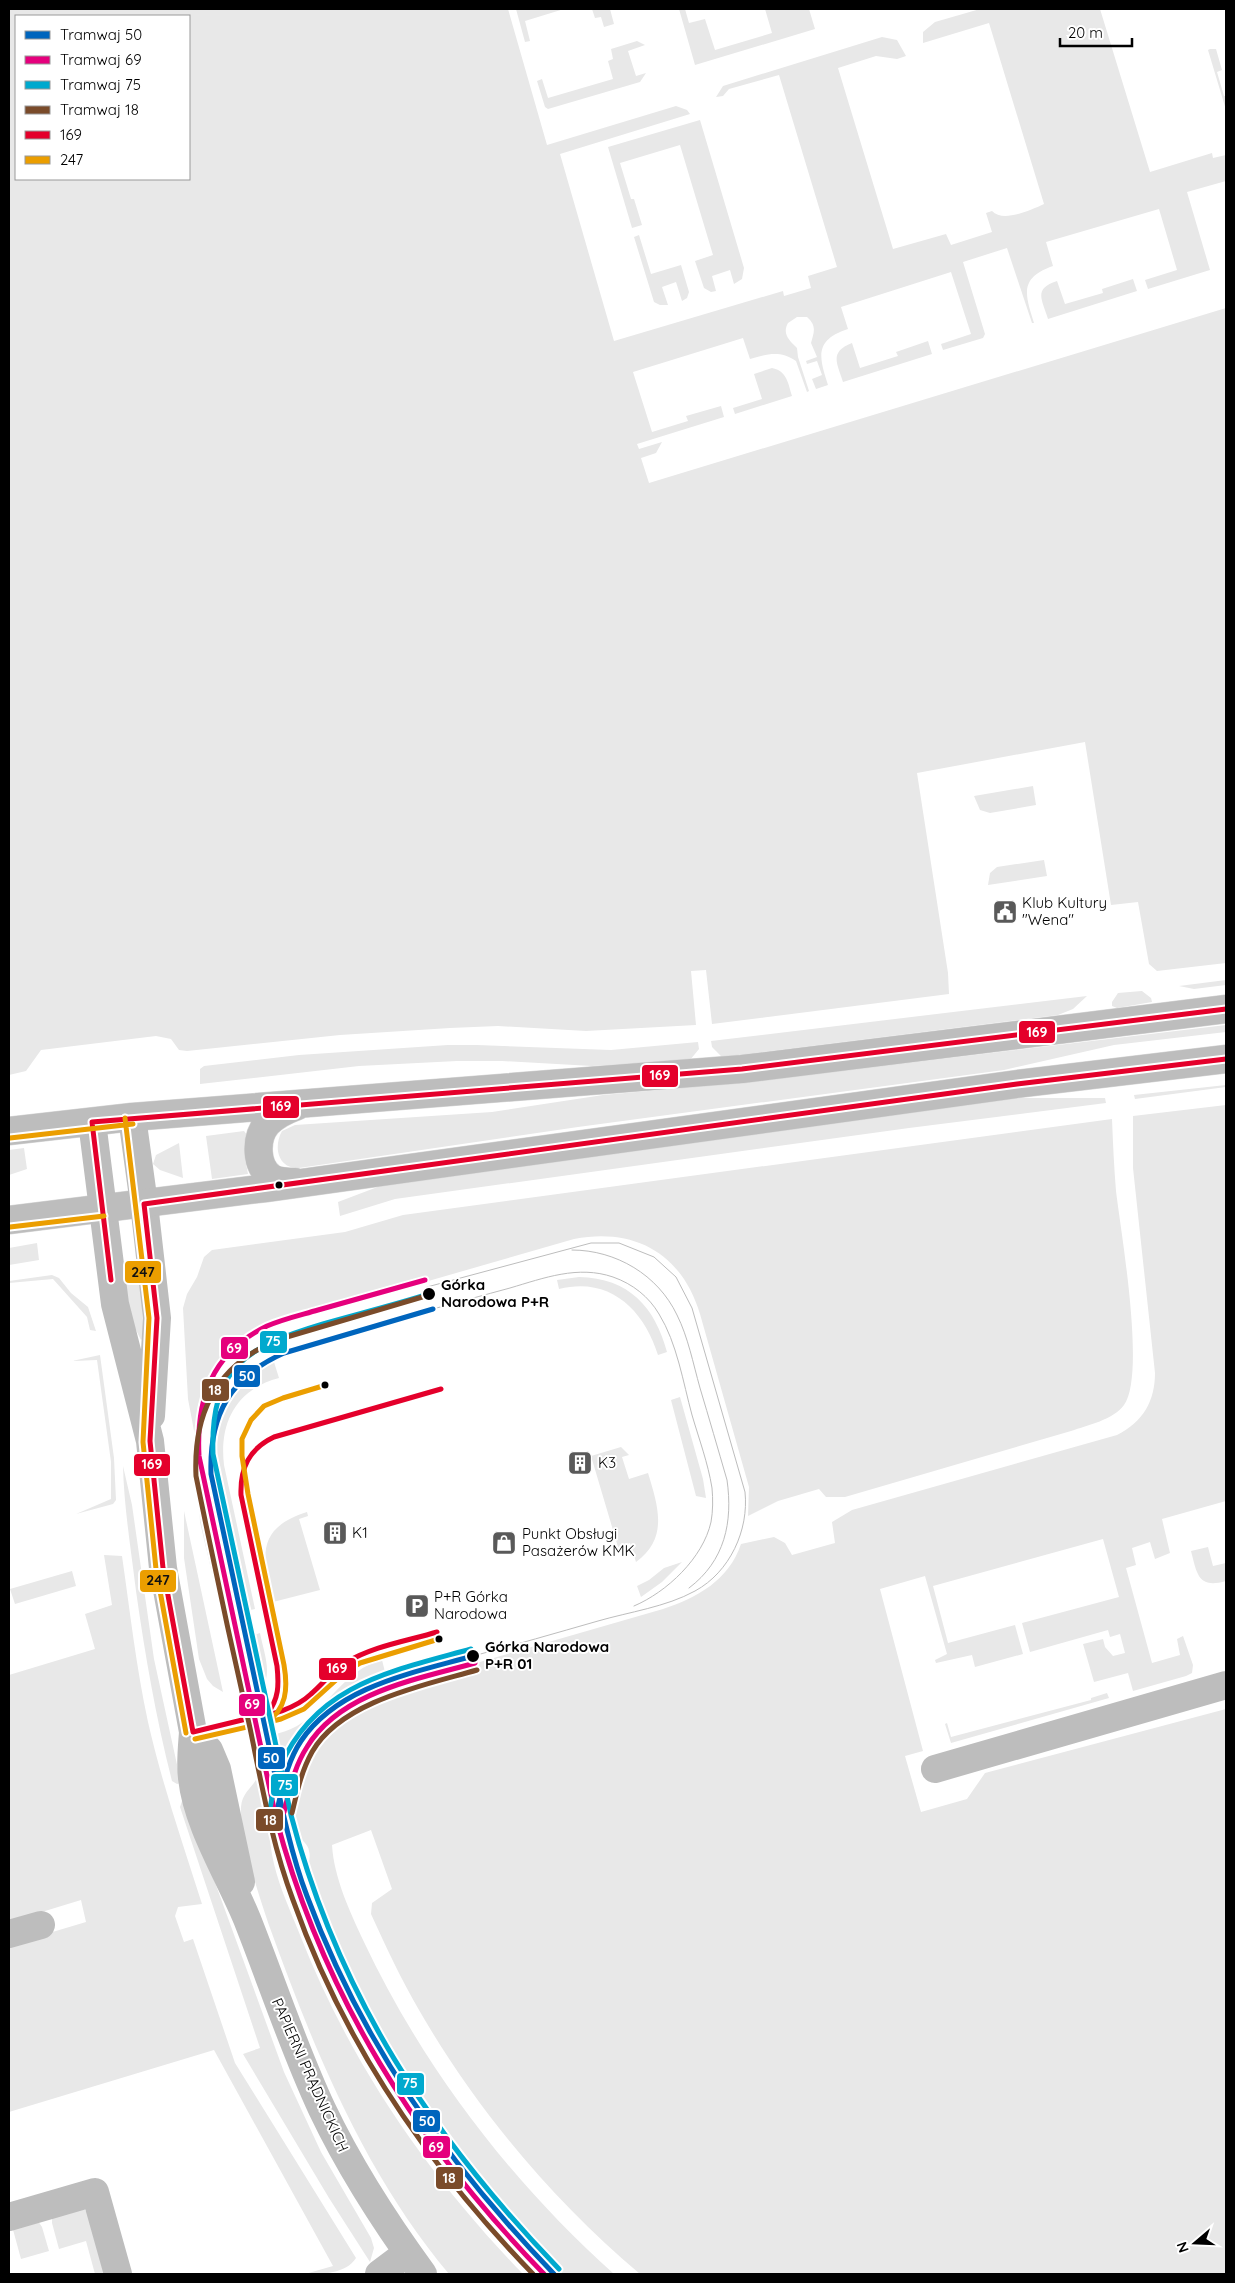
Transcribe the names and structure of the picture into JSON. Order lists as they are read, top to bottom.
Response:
{
  "streets": {
    "main road": ["PAPIERNI PRĄDNICKICH"]
  },
  "places": {
    "public building": ["Klub Kultury \"Wena\""],
    "other": ["Górka Narodowa P+R", "Górka Narodowa P+R 01"],
    "building": ["K3", "K1"],
    "shop": ["Punkt Obsługi Pasażerów KMK"],
    "parking": ["P+R Górka Narodowa"]
  },
  "lines": [
    "transit line 169",
    "transit line 247",
    "tram line 69",
    "tram line 75",
    "tram line 18",
    "tram line 50"
  ],
  "legend": [
    "Tramwaj 50",
    "Tramwaj 69",
    "Tramwaj 75",
    "Tramwaj 18",
    "169",
    "247"
  ],
  "scale_bar": "20 m",
  "north": "left"
}
